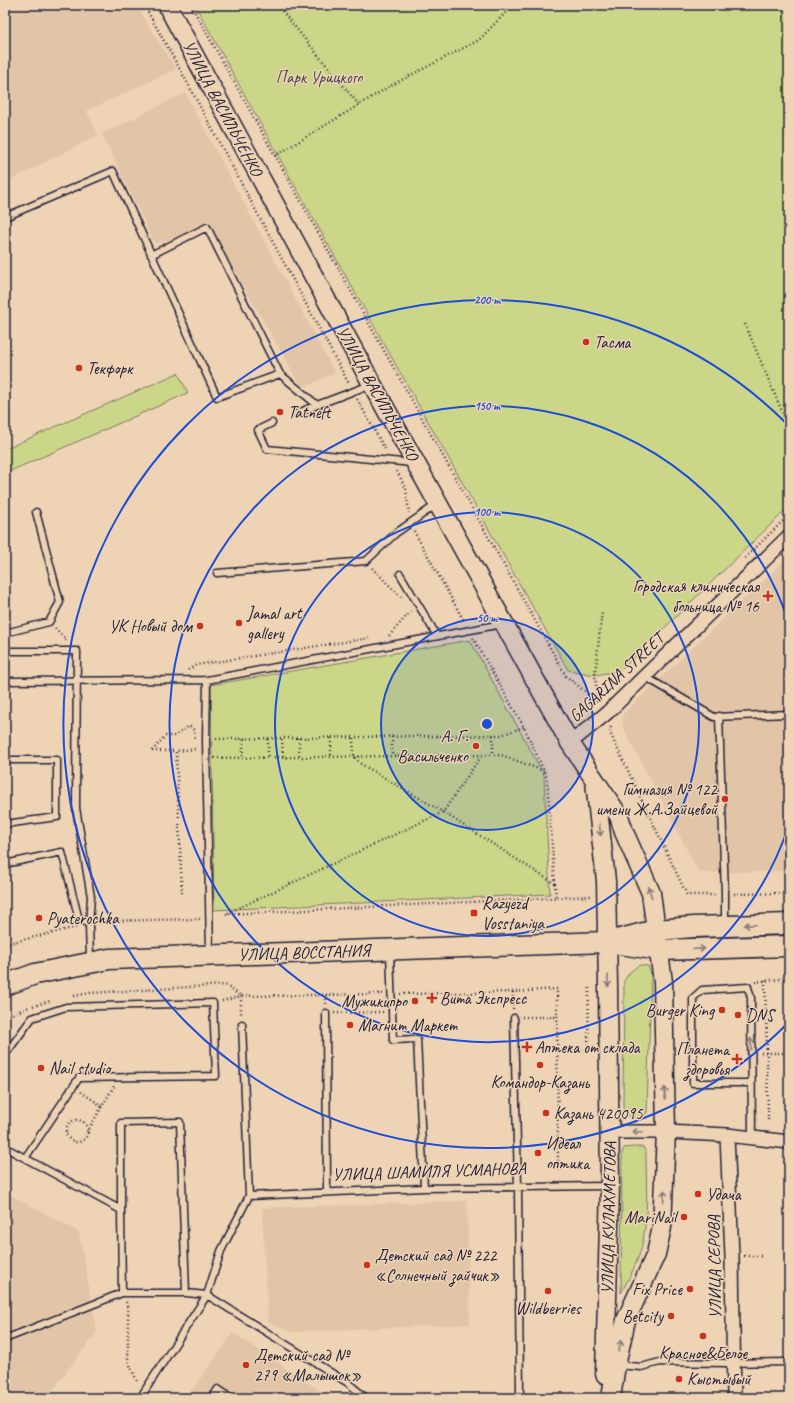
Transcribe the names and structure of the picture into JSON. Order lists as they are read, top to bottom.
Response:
{
  "streets": {
    "main road": ["УЛИЦА ВАСИЛЬЧЕНКО", "УЛИЦА ВОССТАНИЯ", "УЛИЦА КУЛАХМЕТОВА"],
    "street": ["GAGARINA STREET", "УЛИЦА СЕРОВА"],
    "lane": ["УЛИЦА ШАМИЛЯ УСМАНОВА"]
  },
  "crossings": [
    ["УЛИЦА ВАСИЛЬЧЕНКО", "GAGARINA STREET"],
    ["УЛИЦА ВАСИЛЬЧЕНКО", "УЛИЦА ВОССТАНИЯ"],
    ["УЛИЦА ВАСИЛЬЧЕНКО", "УЛИЦА КУЛАХМЕТОВА"],
    ["УЛИЦА ВОССТАНИЯ", "УЛИЦА КУЛАХМЕТОВА"],
    ["УЛИЦА ШАМИЛЯ УСМАНОВА", "УЛИЦА КУЛАХМЕТОВА"]
  ],
  "parks": ["Парк Урицкого"],
  "places": {
    "other": [
      "Тасма",
      "Текфорк",
      "Tatneft",
      "Jamal art gallery",
      "УК Новый дом",
      "А. Г. Васильченко",
      "Гимназия № 122 имени Ж.А.Зайцевой",
      "Pyaterochka",
      "Мужикипро",
      "Burger King",
      "DNS",
      "Магнит Маркет",
      "Командор-Казань",
      "Nail studio",
      "Казань 420095",
      "Идеал оптика",
      "Удача",
      "MariNail",
      "Детский сад № 222 «Солнечный зайчик»",
      "Fix Price",
      "Wildberries",
      "Betcity",
      "Красное&Белое",
      "Детский сад № 279 «Малышок»",
      "Кыстыбый"
    ],
    "health": [
      "Городская клиническая больница № 16",
      "Вита Экспресс",
      "Аптека от склада",
      "Планета здоровья"
    ],
    "transit": ["Razyezd Vosstaniya"]
  },
  "rings": [
    "200 m",
    "150 m",
    "100 m",
    "50 m"
  ]
}
